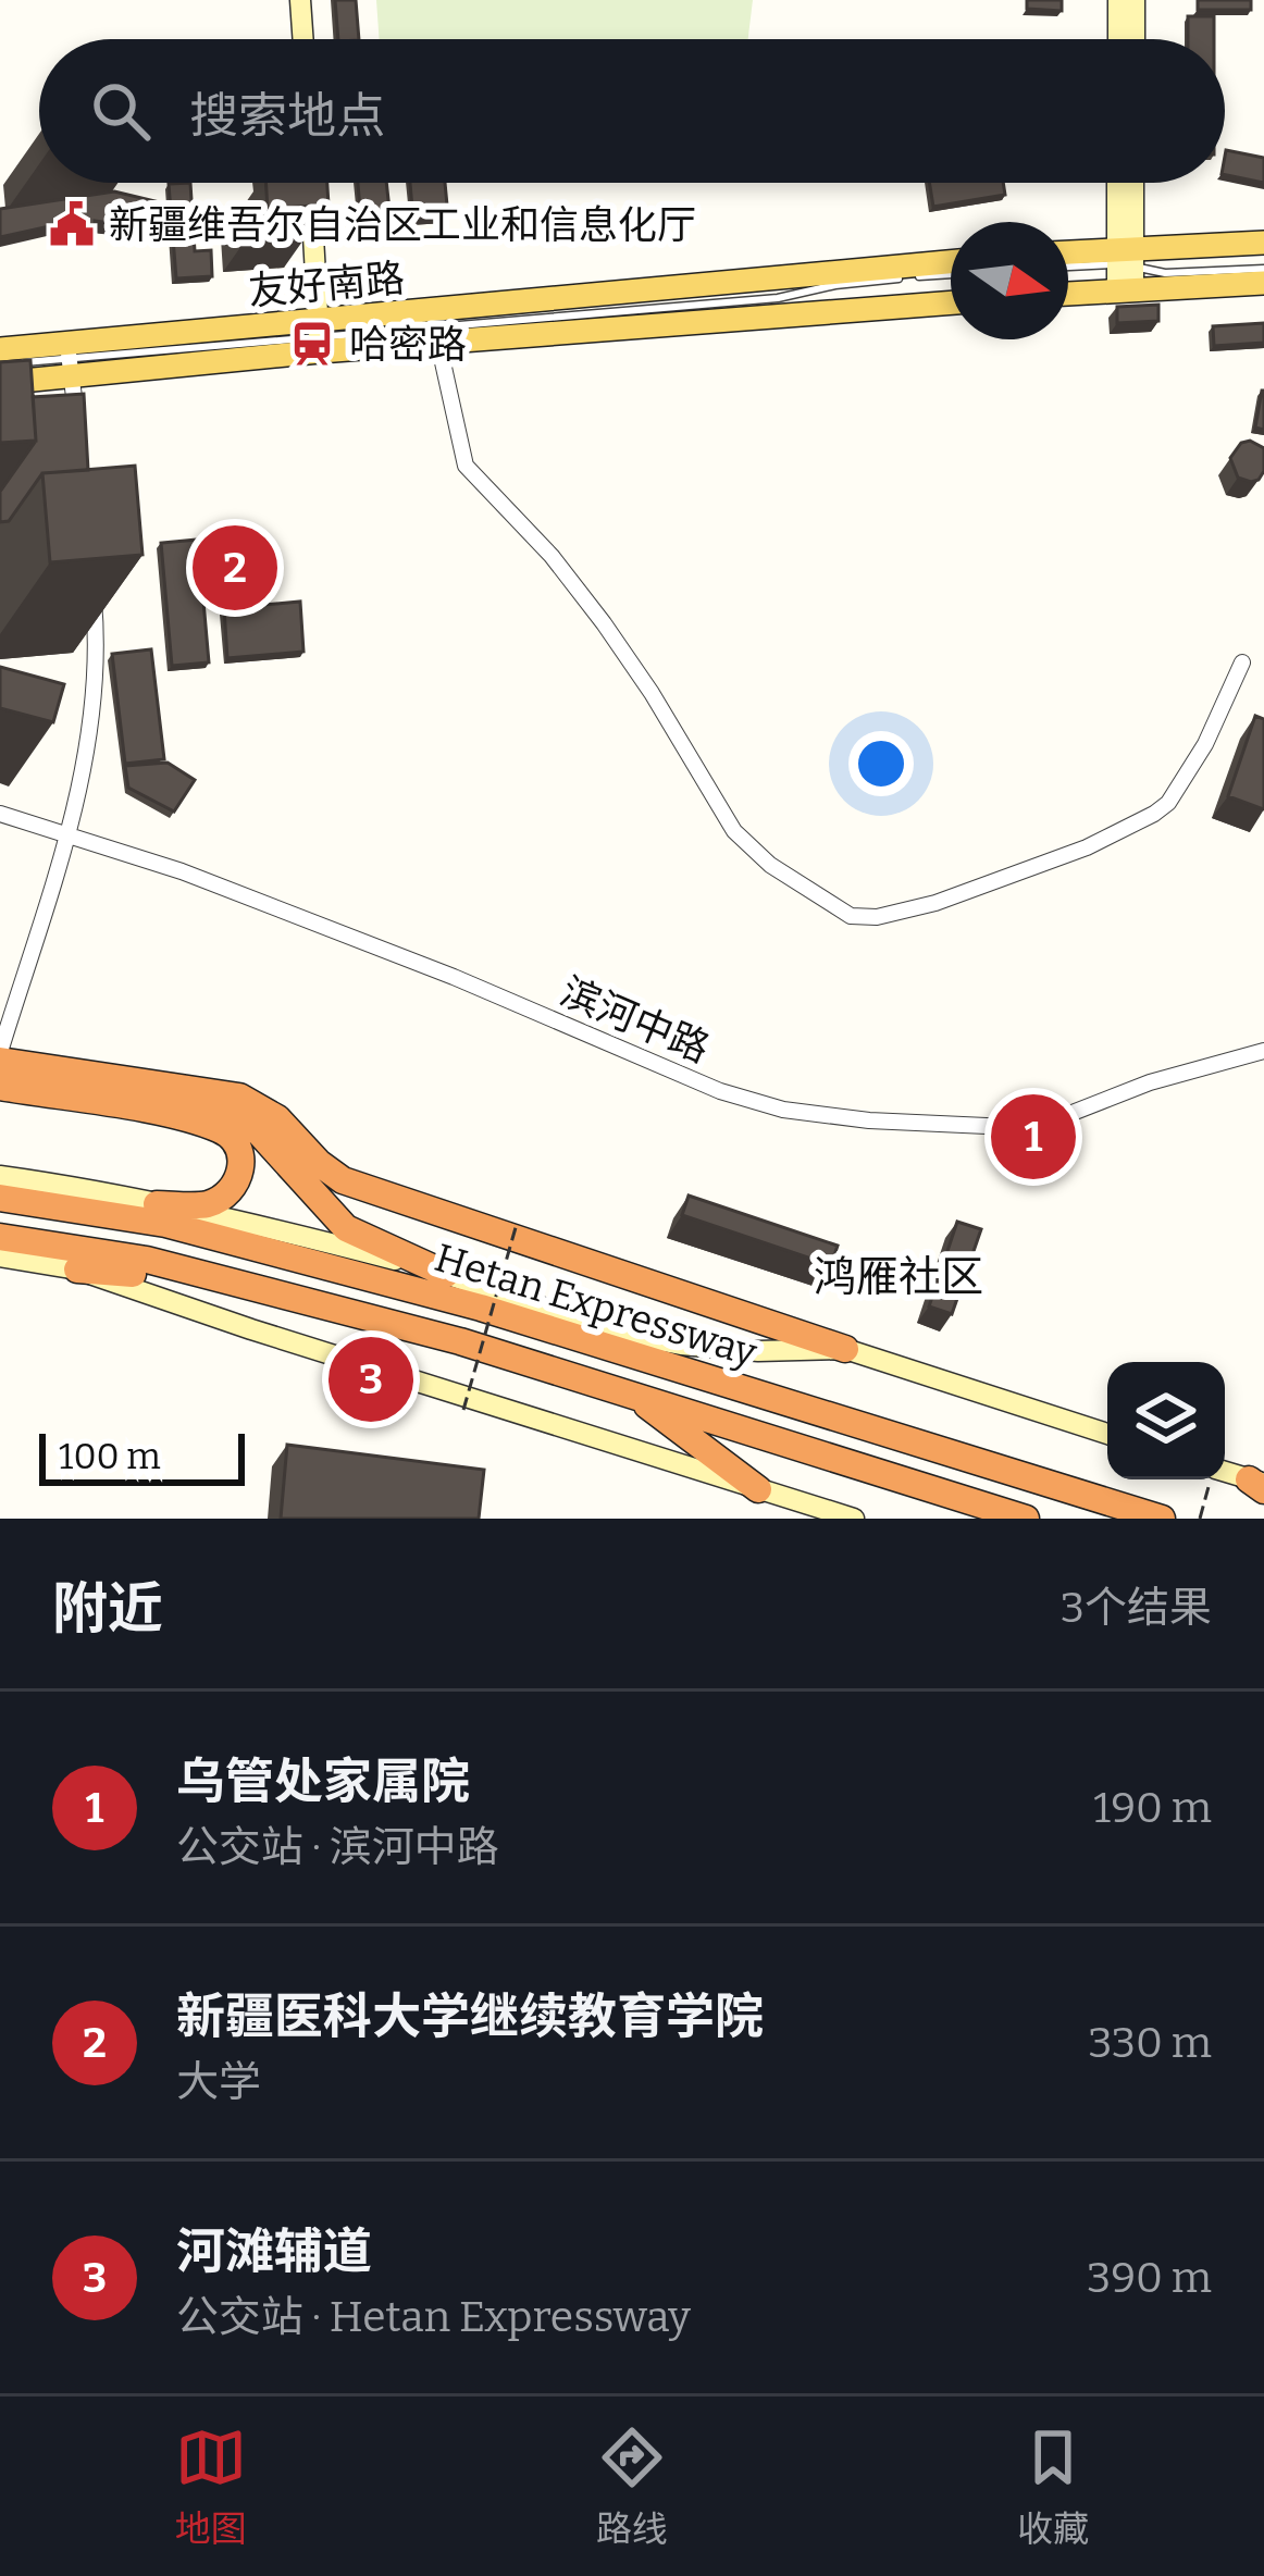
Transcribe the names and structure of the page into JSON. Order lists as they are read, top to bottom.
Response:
{
  "streets": {
    "highway": ["Hetan Expressway"],
    "main road": ["友好南路"],
    "street": ["滨河中路"]
  },
  "districts": ["鸿雁社区"],
  "places": {
    "public building": ["新疆维吾尔自治区工业和信息化厅"],
    "station": ["哈密路"]
  },
  "scale_bar": "100 m",
  "north": "right",
  "page": {
    "search": "搜索地点",
    "pins": ["2", "1", "3"],
    "scale": "100 m",
    "heading": ["附近", "3个结果"],
    "list": [
      {
        "mark": "1",
        "name": "乌管处家属院",
        "note": "公交站 · 滨河中路",
        "value": "190 m"
      },
      {
        "mark": "2",
        "name": "新疆医科大学继续教育学院",
        "note": "大学",
        "value": "330 m"
      },
      {
        "mark": "3",
        "name": "河滩辅道",
        "note": "公交站 · Hetan Expressway",
        "value": "390 m"
      }
    ],
    "nav": ["地图", "路线", "收藏"]
  }
}
